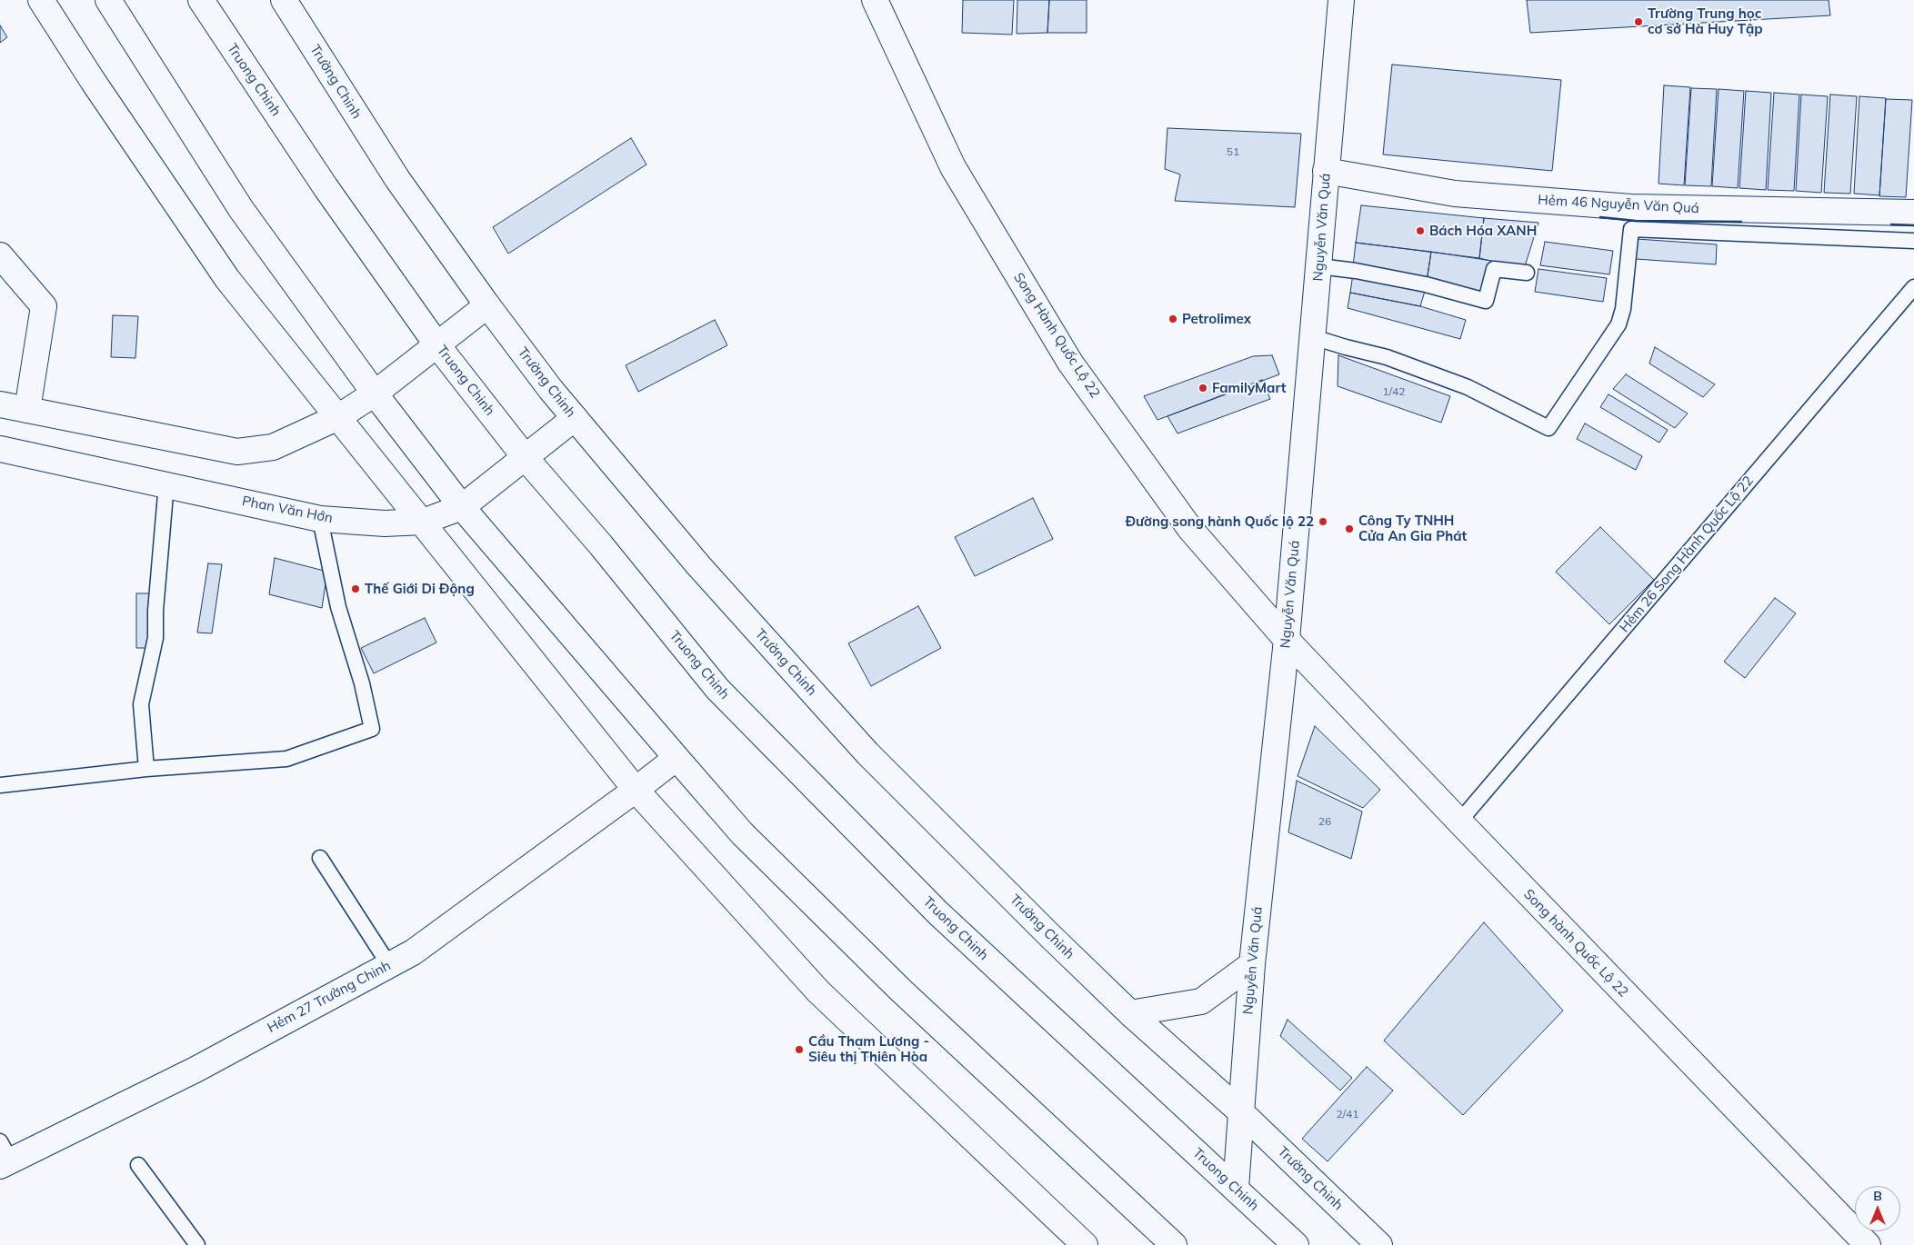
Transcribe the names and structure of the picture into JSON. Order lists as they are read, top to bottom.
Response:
{
  "streets": {
    "main road": [
      "Truong Chinh",
      "Trường Chinh",
      "Hẻm 46 Nguyễn Văn Quá",
      "Nguyễn Văn Quá",
      "Song Hành Quốc Lộ 22",
      "Phan Văn Hớn",
      "Song hành Quốc Lộ 22",
      "Hẻm 27 Trường Chinh"
    ],
    "lane": ["Hẻm 26 Song Hành Quốc Lộ 22"]
  },
  "crossings": [
    ["Truong Chinh", "Nguyễn Văn Quá"],
    ["Truong Chinh", "Phan Văn Hớn"],
    ["Trường Chinh", "Nguyễn Văn Quá"],
    ["Trường Chinh", "Phan Văn Hớn"],
    ["Hẻm 46 Nguyễn Văn Quá", "Nguyễn Văn Quá"],
    ["Nguyễn Văn Quá", "Song Hành Quốc Lộ 22"],
    ["Nguyễn Văn Quá", "Song hành Quốc Lộ 22"],
    ["Song Hành Quốc Lộ 22", "Song hành Quốc Lộ 22"],
    ["Hẻm 26 Song Hành Quốc Lộ 22", "Song hành Quốc Lộ 22"]
  ],
  "places": [
    "Trường Trung học cơ sở Hà Huy Tập",
    "Bách Hóa XANH",
    "Petrolimex",
    "FamilyMart",
    "Đường song hành Quốc lộ 22",
    "Công Ty TNHH Cửa An Gia Phát",
    "Thế Giới Di Động",
    "Cầu Tham Lương - Siêu thị Thiên Hòa"
  ],
  "house_numbers": [
    "51",
    "1/42",
    "26",
    "2/41"
  ],
  "north": "top"
}
